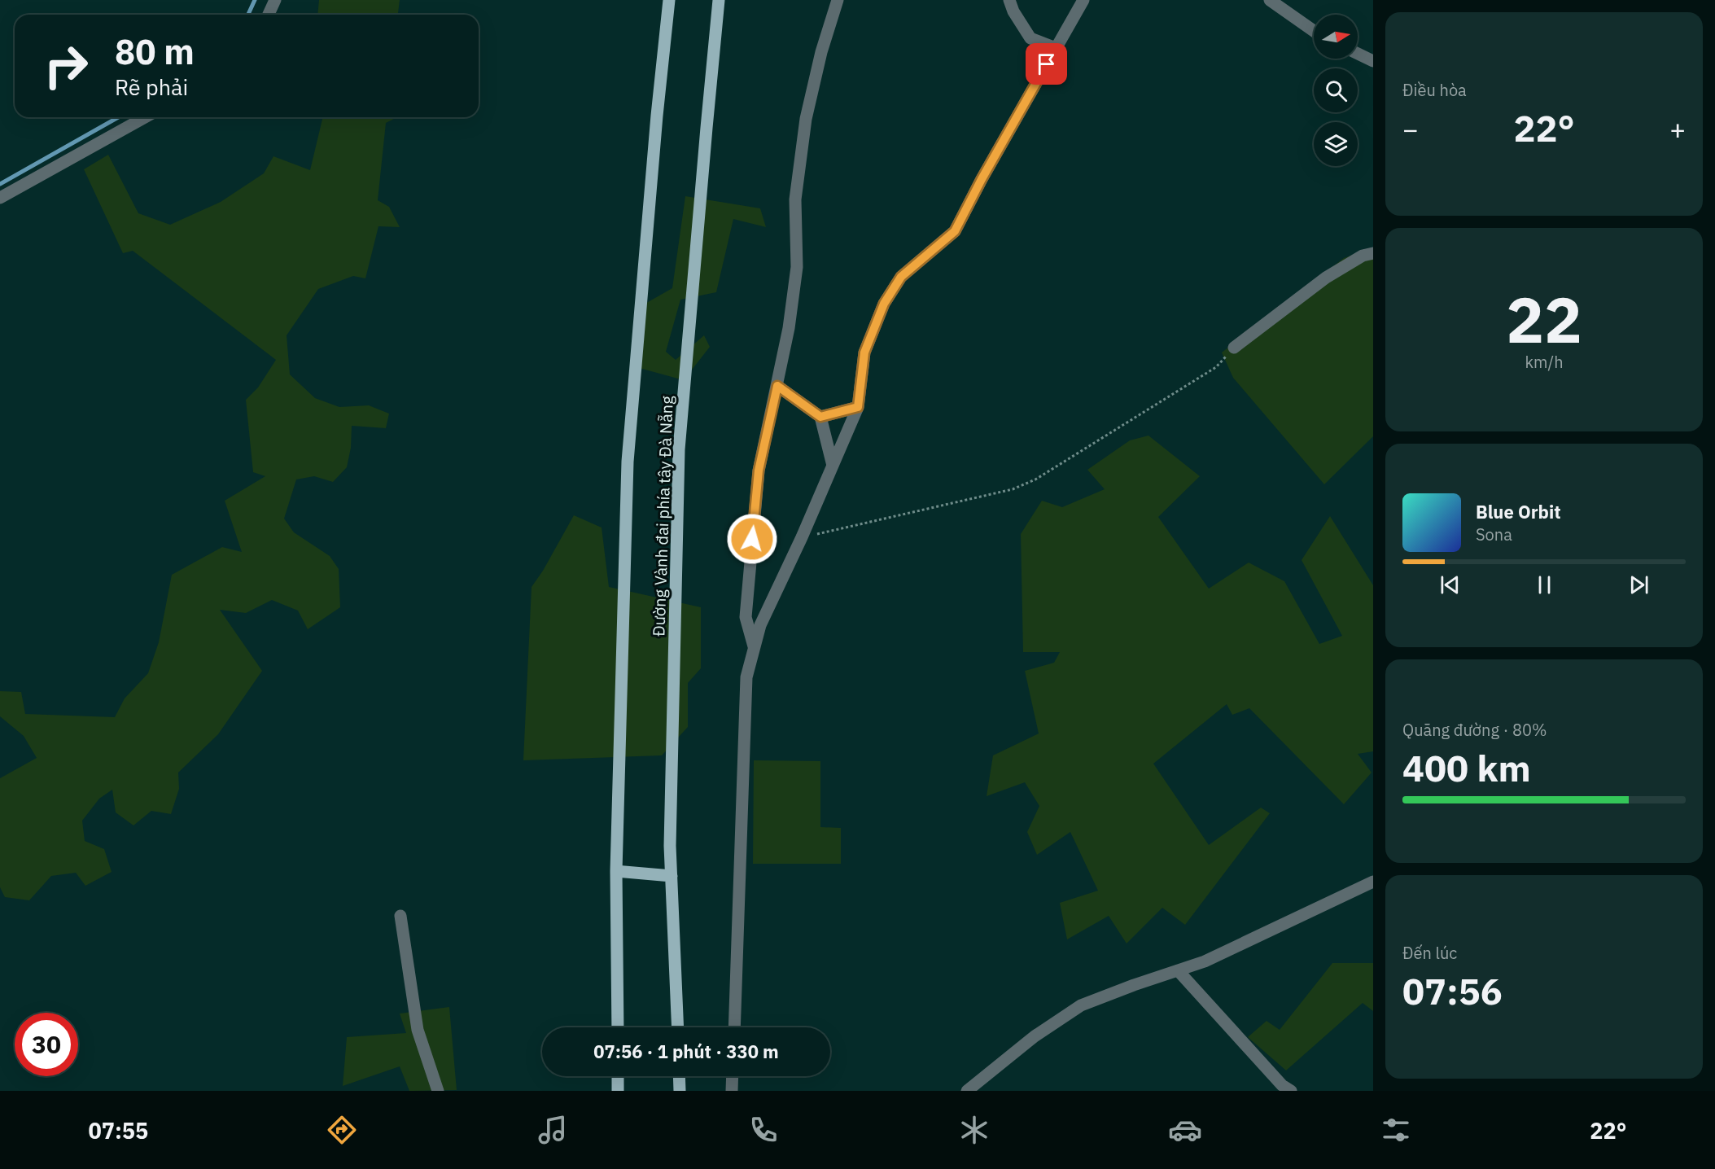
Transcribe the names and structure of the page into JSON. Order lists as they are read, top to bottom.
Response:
{
  "streets": {
    "main road": ["Đường Vành đai phía tây Đà Nẵng"]
  },
  "north": "right",
  "page": {
    "tile": [
      "Điều hòa",
      ["22", "km/h"],
      ["Quãng đường · 80%", "400 km"],
      ["Đến lúc", "07:56"]
    ],
    "turn": ["80 m", "Rẽ phải"],
    "heat": ["−", "22°", "+"],
    "song": ["Blue Orbit", "Sona"],
    "limit": "30",
    "trip": "07:56 · 1 phút · 330 m",
    "tabs": ["07:55", "22°"]
  }
}
